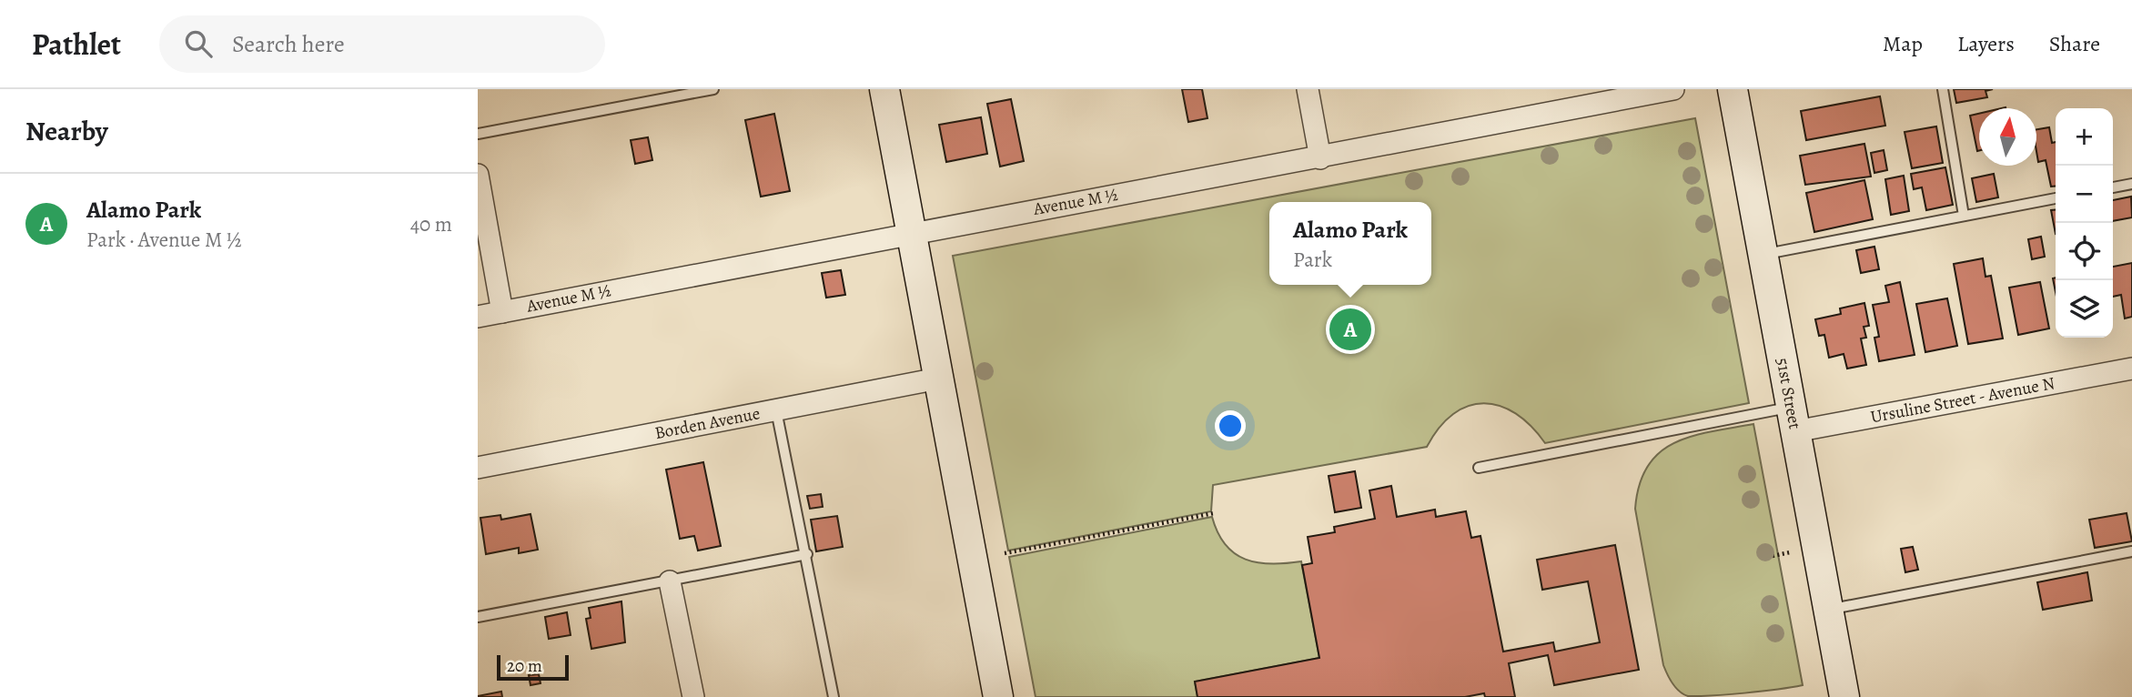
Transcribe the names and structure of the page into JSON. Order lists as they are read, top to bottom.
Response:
{
  "streets": {
    "main road": ["51st Street"],
    "street": ["Avenue M ½", "Ursuline Street - Avenue N", "Borden Avenue"]
  },
  "crossings": [
    ["51st Street", "Ursuline Street - Avenue N"]
  ],
  "scale_bar": "20 m",
  "north": "top",
  "page": {
    "header": "Pathlet",
    "search": "Search here",
    "nav": ["Map", "Layers", "Share"],
    "heading": "Nearby",
    "map_buttons": ["+", "−"],
    "list": [
      {
        "mark": "A",
        "name": "Alamo Park",
        "note": "Park · Avenue M ½",
        "value": "40 m"
      }
    ],
    "popup": ["Alamo Park", "Park"],
    "pins": "A",
    "scale": "20 m"
  }
}
